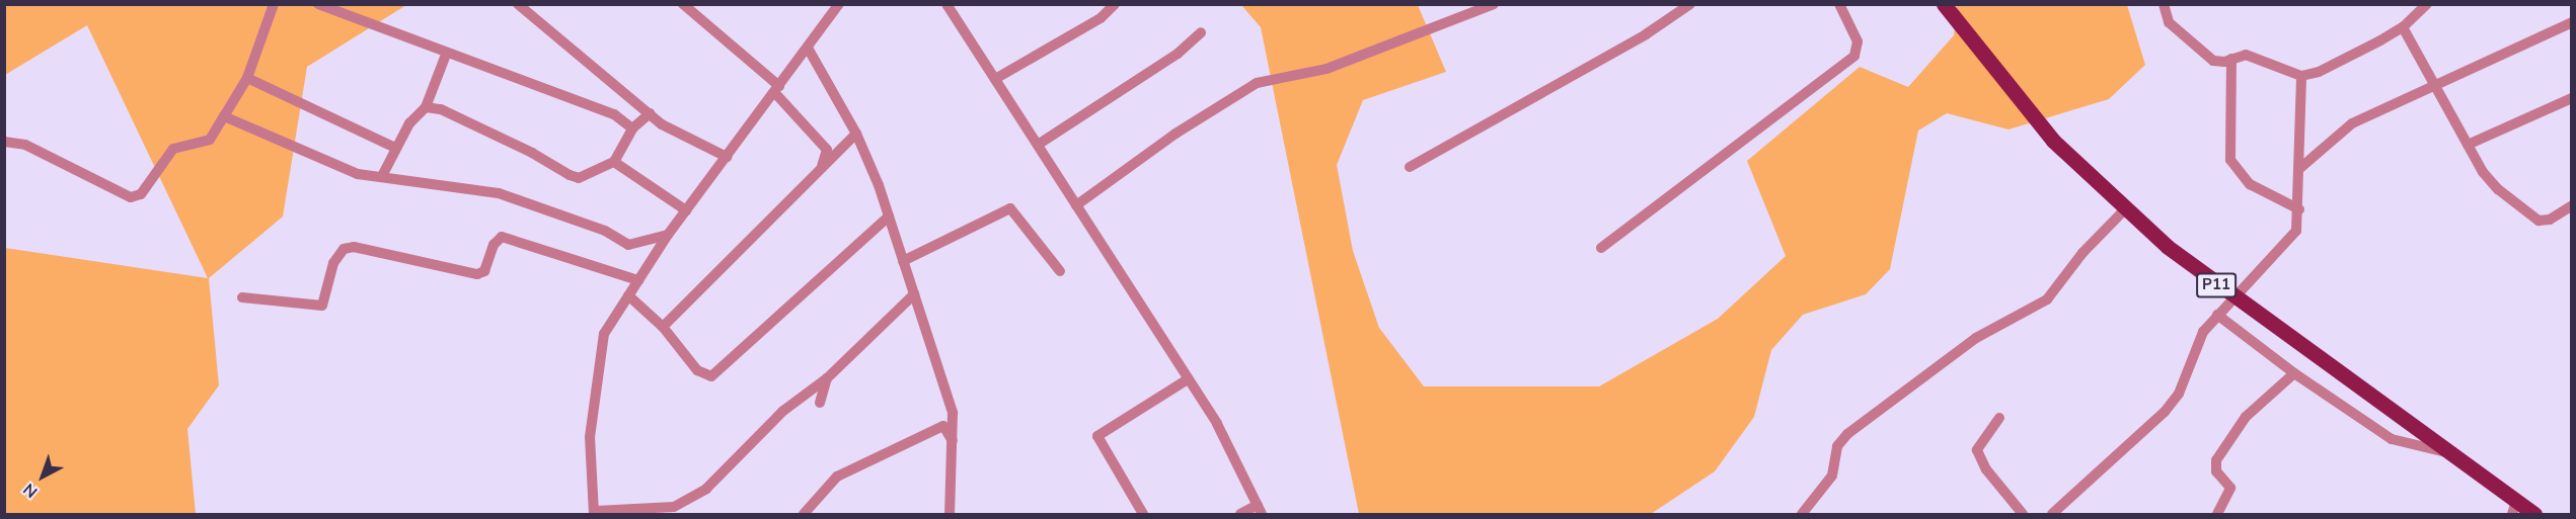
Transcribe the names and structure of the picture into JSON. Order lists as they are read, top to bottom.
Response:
{
  "streets": {
    "main road": ["P11"]
  },
  "north": "bottom left"
}
